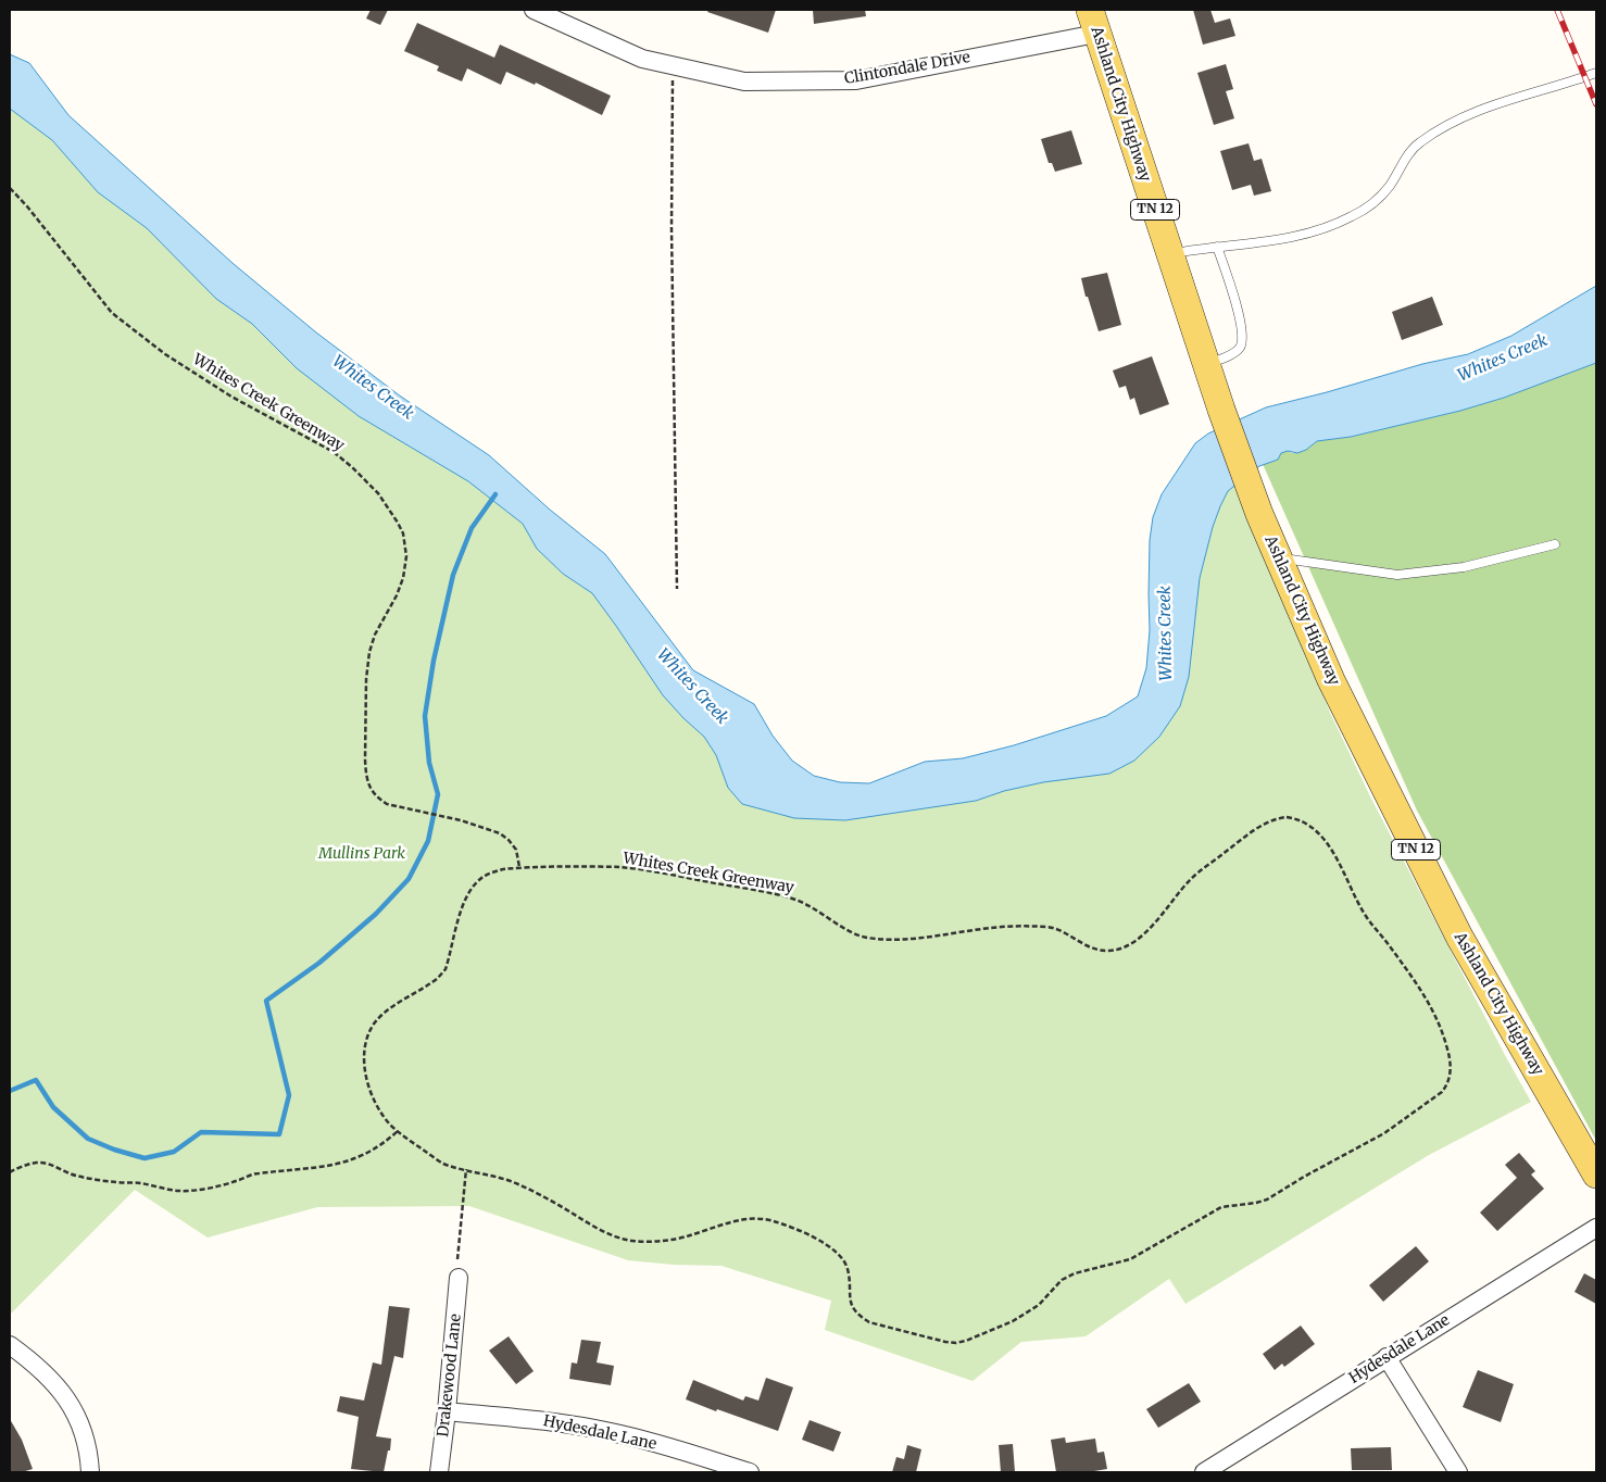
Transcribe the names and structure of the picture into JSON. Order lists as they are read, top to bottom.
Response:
{
  "streets": {
    "main road": ["Ashland City Highway", "TN 12"],
    "street": ["Clintondale Drive", "Hydesdale Lane", "Drakewood Lane"],
    "path": ["Whites Creek Greenway"]
  },
  "crossings": [
    ["Clintondale Drive", "Ashland City Highway"],
    ["Hydesdale Lane", "Drakewood Lane"]
  ],
  "water": ["Whites Creek"],
  "parks": ["Mullins Park"]
}
